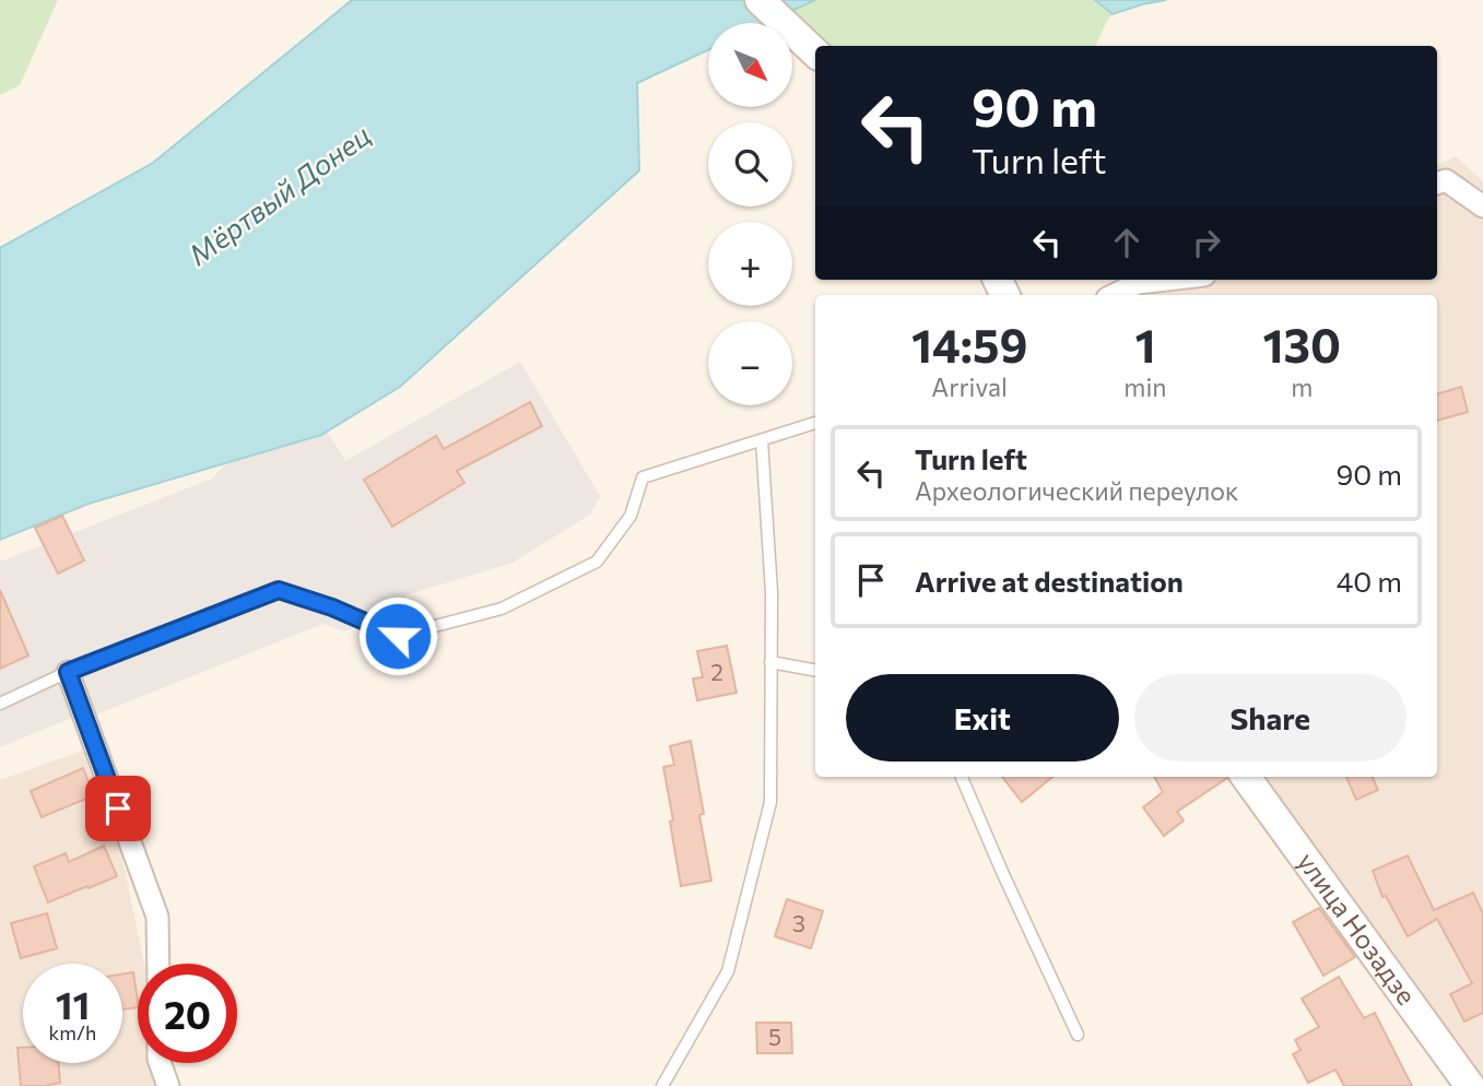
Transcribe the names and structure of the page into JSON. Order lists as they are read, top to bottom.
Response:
{
  "streets": {
    "street": ["улица Нозадзе"]
  },
  "water": ["Мёртвый Донец"],
  "house_numbers": ["2", "3", "5"],
  "north": "bottom right",
  "page": {
    "map_buttons": ["+", "−"],
    "turn": ["90 m", "Turn left"],
    "eta": [
      "14:59",
      "Arrival",
      "1",
      "min",
      "130",
      "m"
    ],
    "list": [
      {
        "name": "Turn left",
        "note": "Археологический переулок",
        "value": "90 m"
      },
      {
        "name": "Arrive at destination",
        "value": "40 m"
      }
    ],
    "buttons": ["Exit", "Share"],
    "speed": "11 km/h",
    "limit": "20"
  }
}
